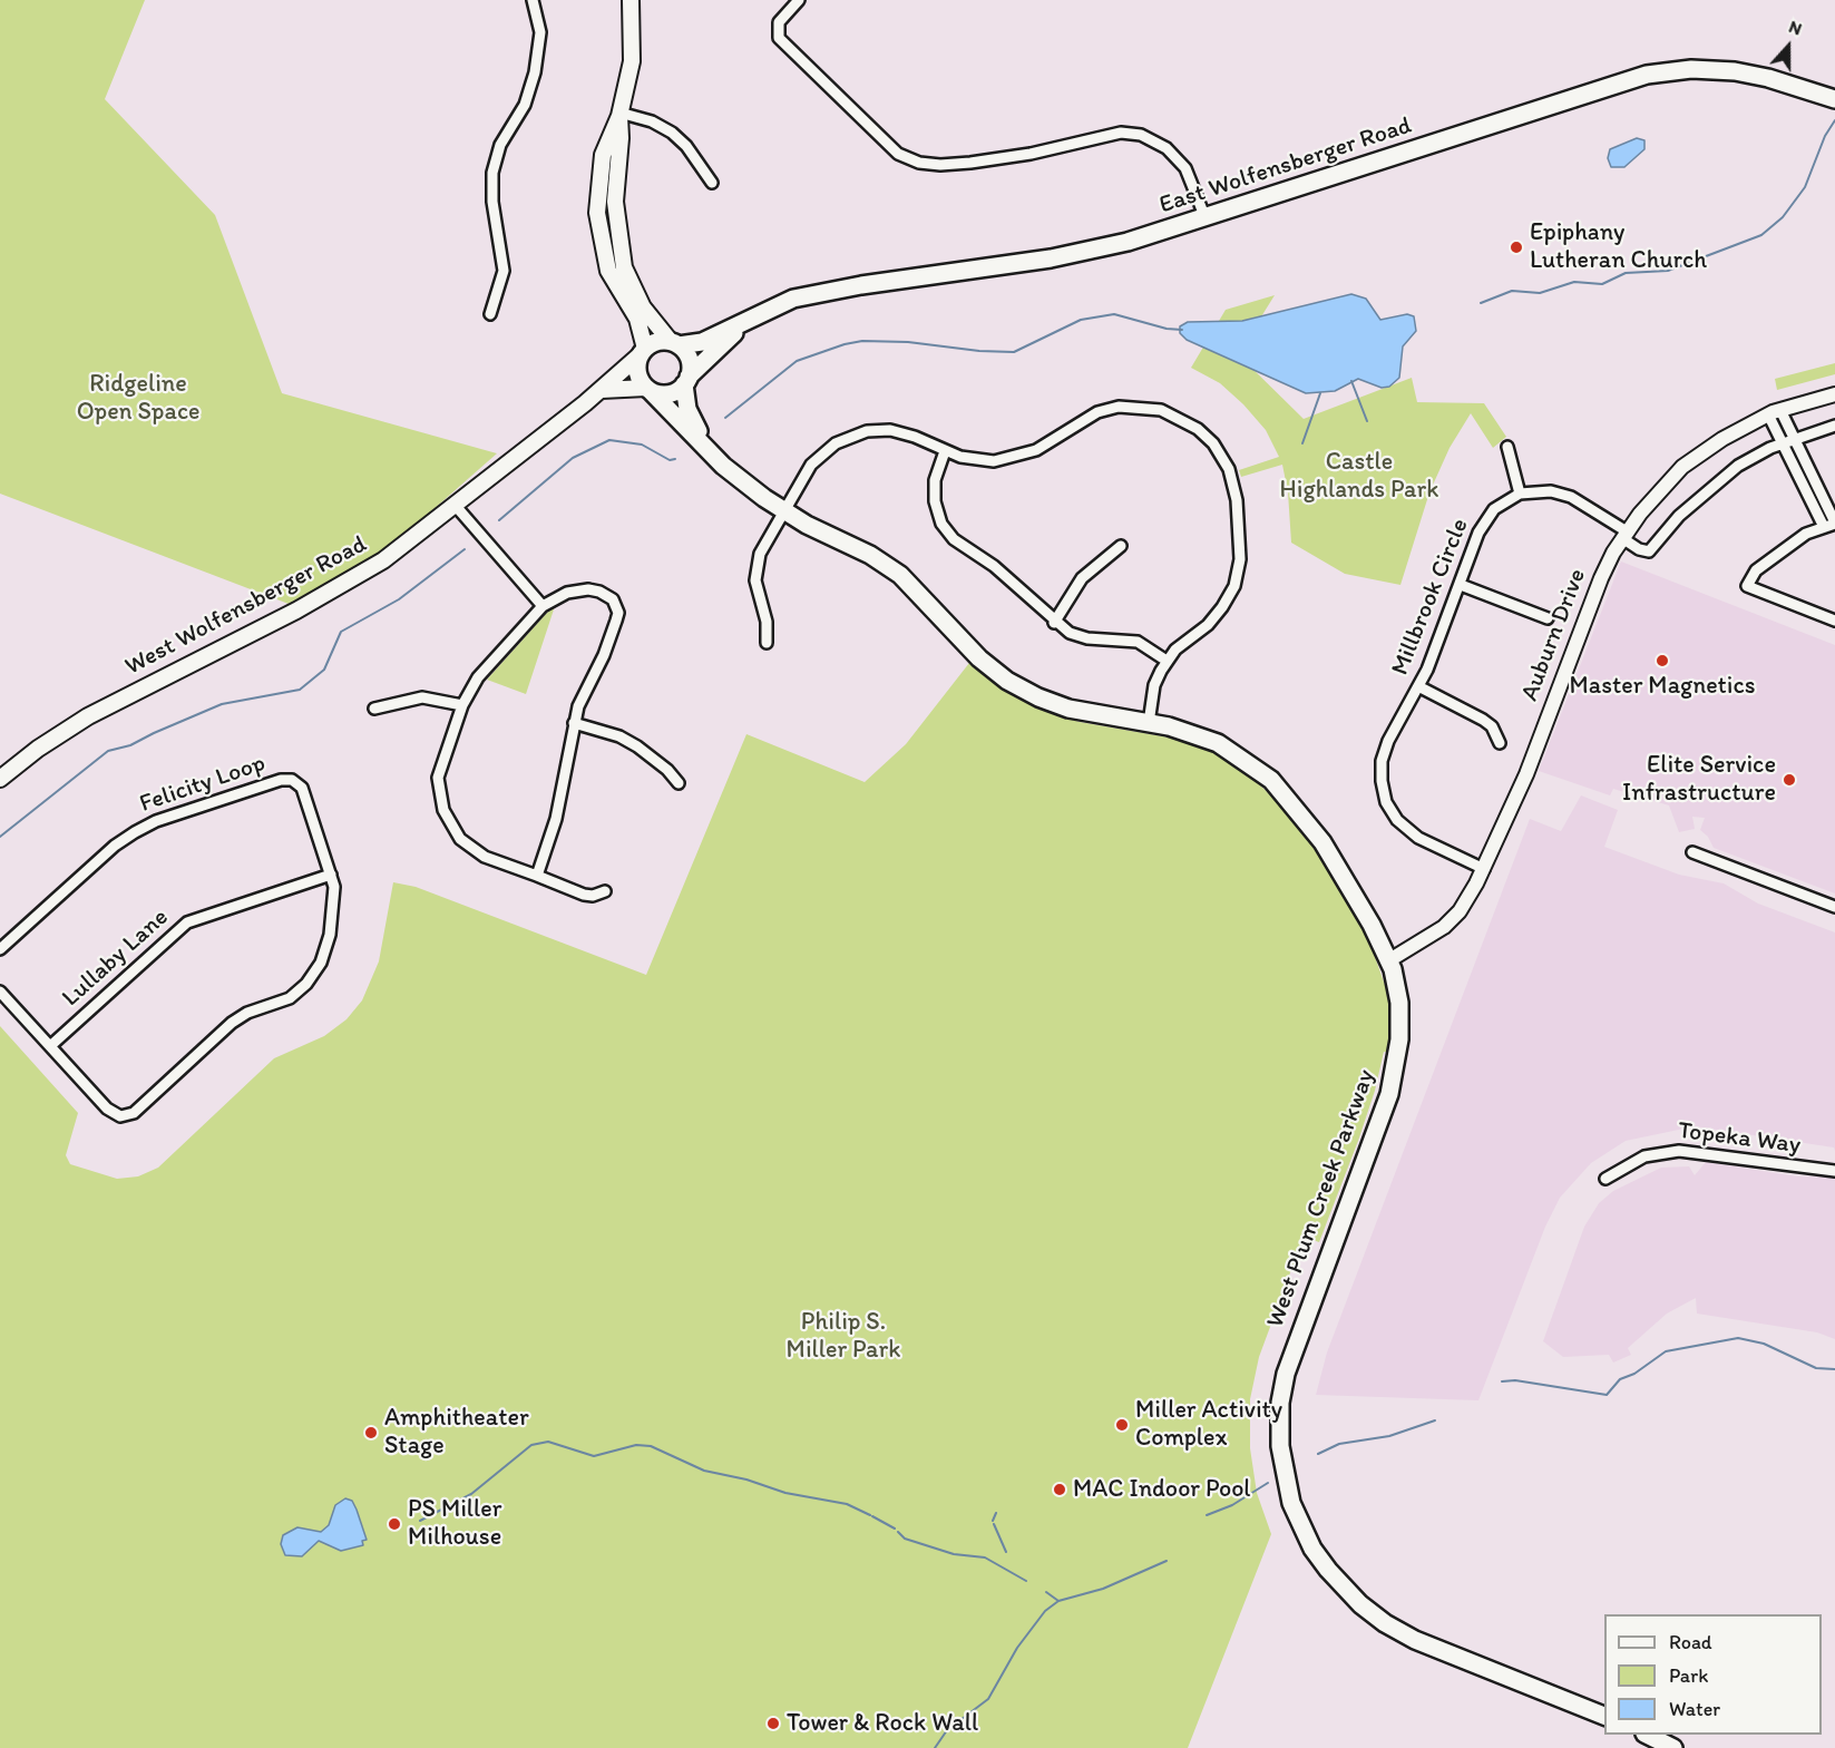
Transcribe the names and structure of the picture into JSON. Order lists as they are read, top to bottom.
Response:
{
  "streets": {
    "main road": ["East Wolfensberger Road", "West Wolfensberger Road", "West Plum Creek Parkway"],
    "street": [
      "Millbrook Circle",
      "Auburn Drive",
      "Felicity Loop",
      "Lullaby Lane",
      "Topeka Way"
    ]
  },
  "crossings": [
    ["East Wolfensberger Road", "West Wolfensberger Road"],
    ["East Wolfensberger Road", "West Plum Creek Parkway"],
    ["Millbrook Circle", "Auburn Drive"],
    ["West Wolfensberger Road", "West Plum Creek Parkway"],
    ["Auburn Drive", "West Plum Creek Parkway"],
    ["Felicity Loop", "Lullaby Lane"]
  ],
  "parks": ["Ridgeline Open Space", "Castle Highlands Park", "Philip S. Miller Park"],
  "places": [
    "Epiphany Lutheran Church",
    "Master Magnetics",
    "Elite Service Infrastructure",
    "Miller Activity Complex",
    "Amphitheater Stage",
    "MAC Indoor Pool",
    "PS Miller Milhouse",
    "Tower & Rock Wall"
  ],
  "legend": ["Road", "Park", "Water"],
  "north": "top"
}
